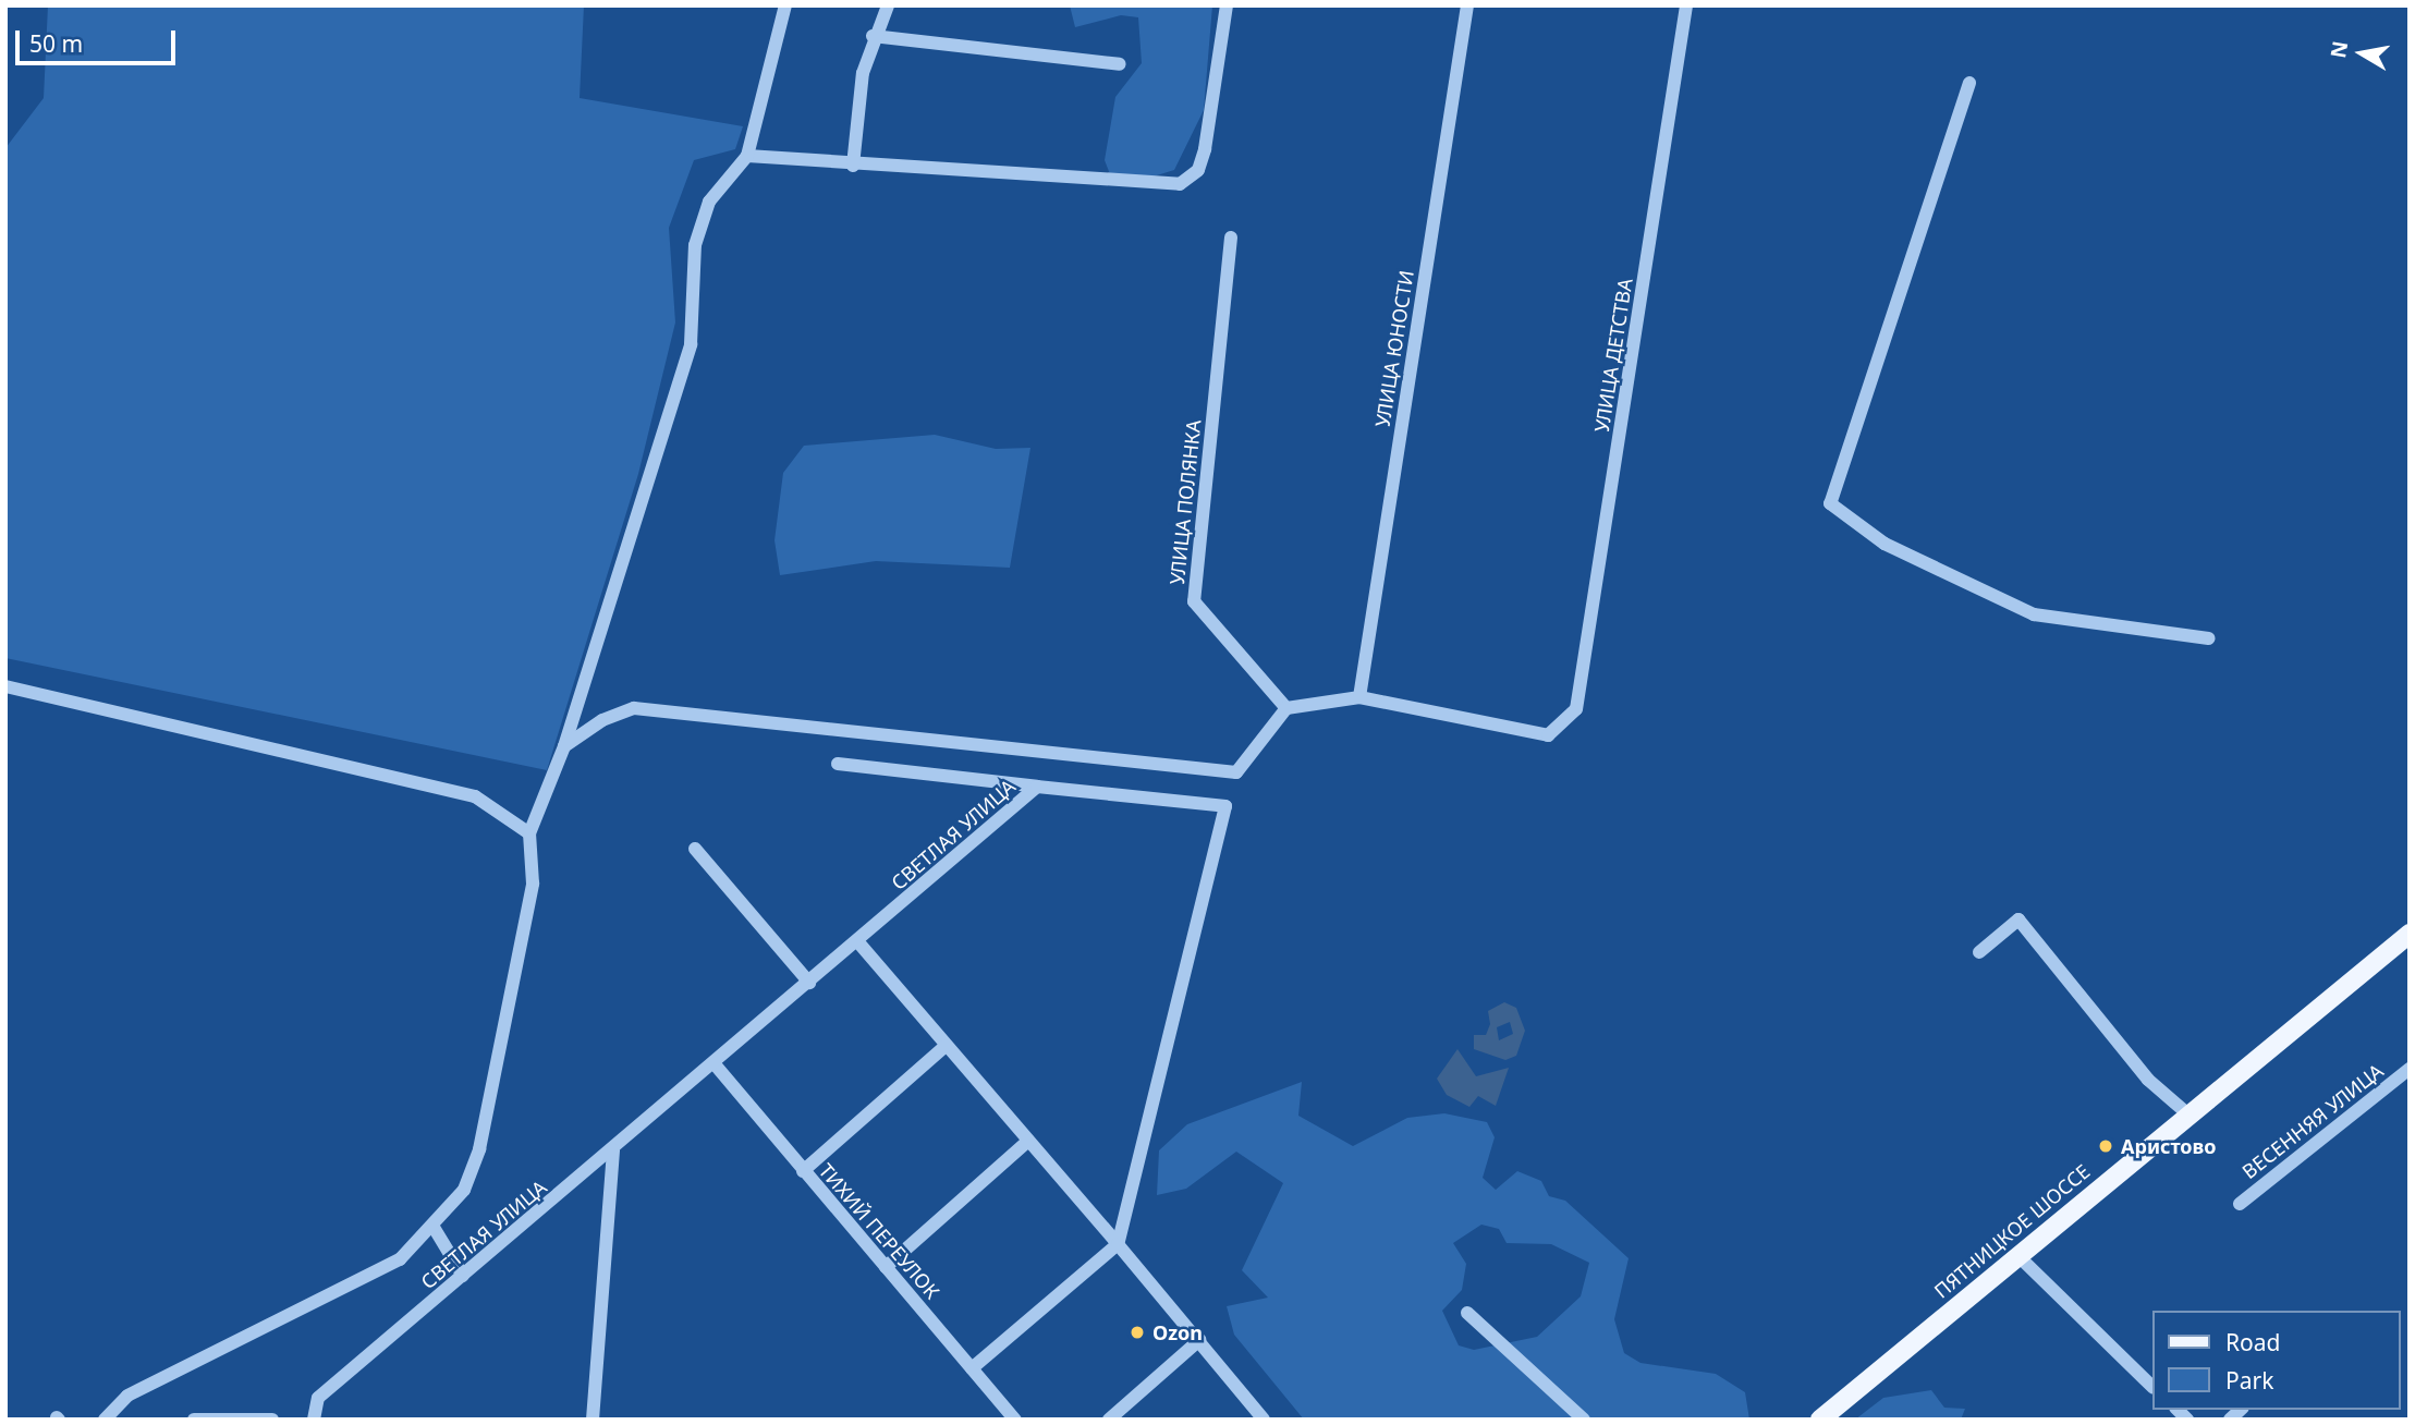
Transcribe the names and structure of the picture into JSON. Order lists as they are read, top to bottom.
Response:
{
  "streets": {
    "main road": ["ПЯТНИЦКОЕ ШОССЕ"],
    "street": [
      "УЛИЦА ЮНОСТИ",
      "УЛИЦА ДЕТСТВА",
      "УЛИЦА ПОЛЯНКА",
      "СВЕТЛАЯ УЛИЦА",
      "ВЕСЕННЯЯ УЛИЦА",
      "ТИХИЙ ПЕРЕУЛОК"
    ]
  },
  "crossings": [
    ["УЛИЦА ЮНОСТИ", "УЛИЦА ДЕТСТВА"],
    ["СВЕТЛАЯ УЛИЦА", "ТИХИЙ ПЕРЕУЛОК"]
  ],
  "places": ["Аристово", "Ozon"],
  "legend": ["Road", "Park"],
  "scale_bar": "50 m",
  "north": "left"
}
